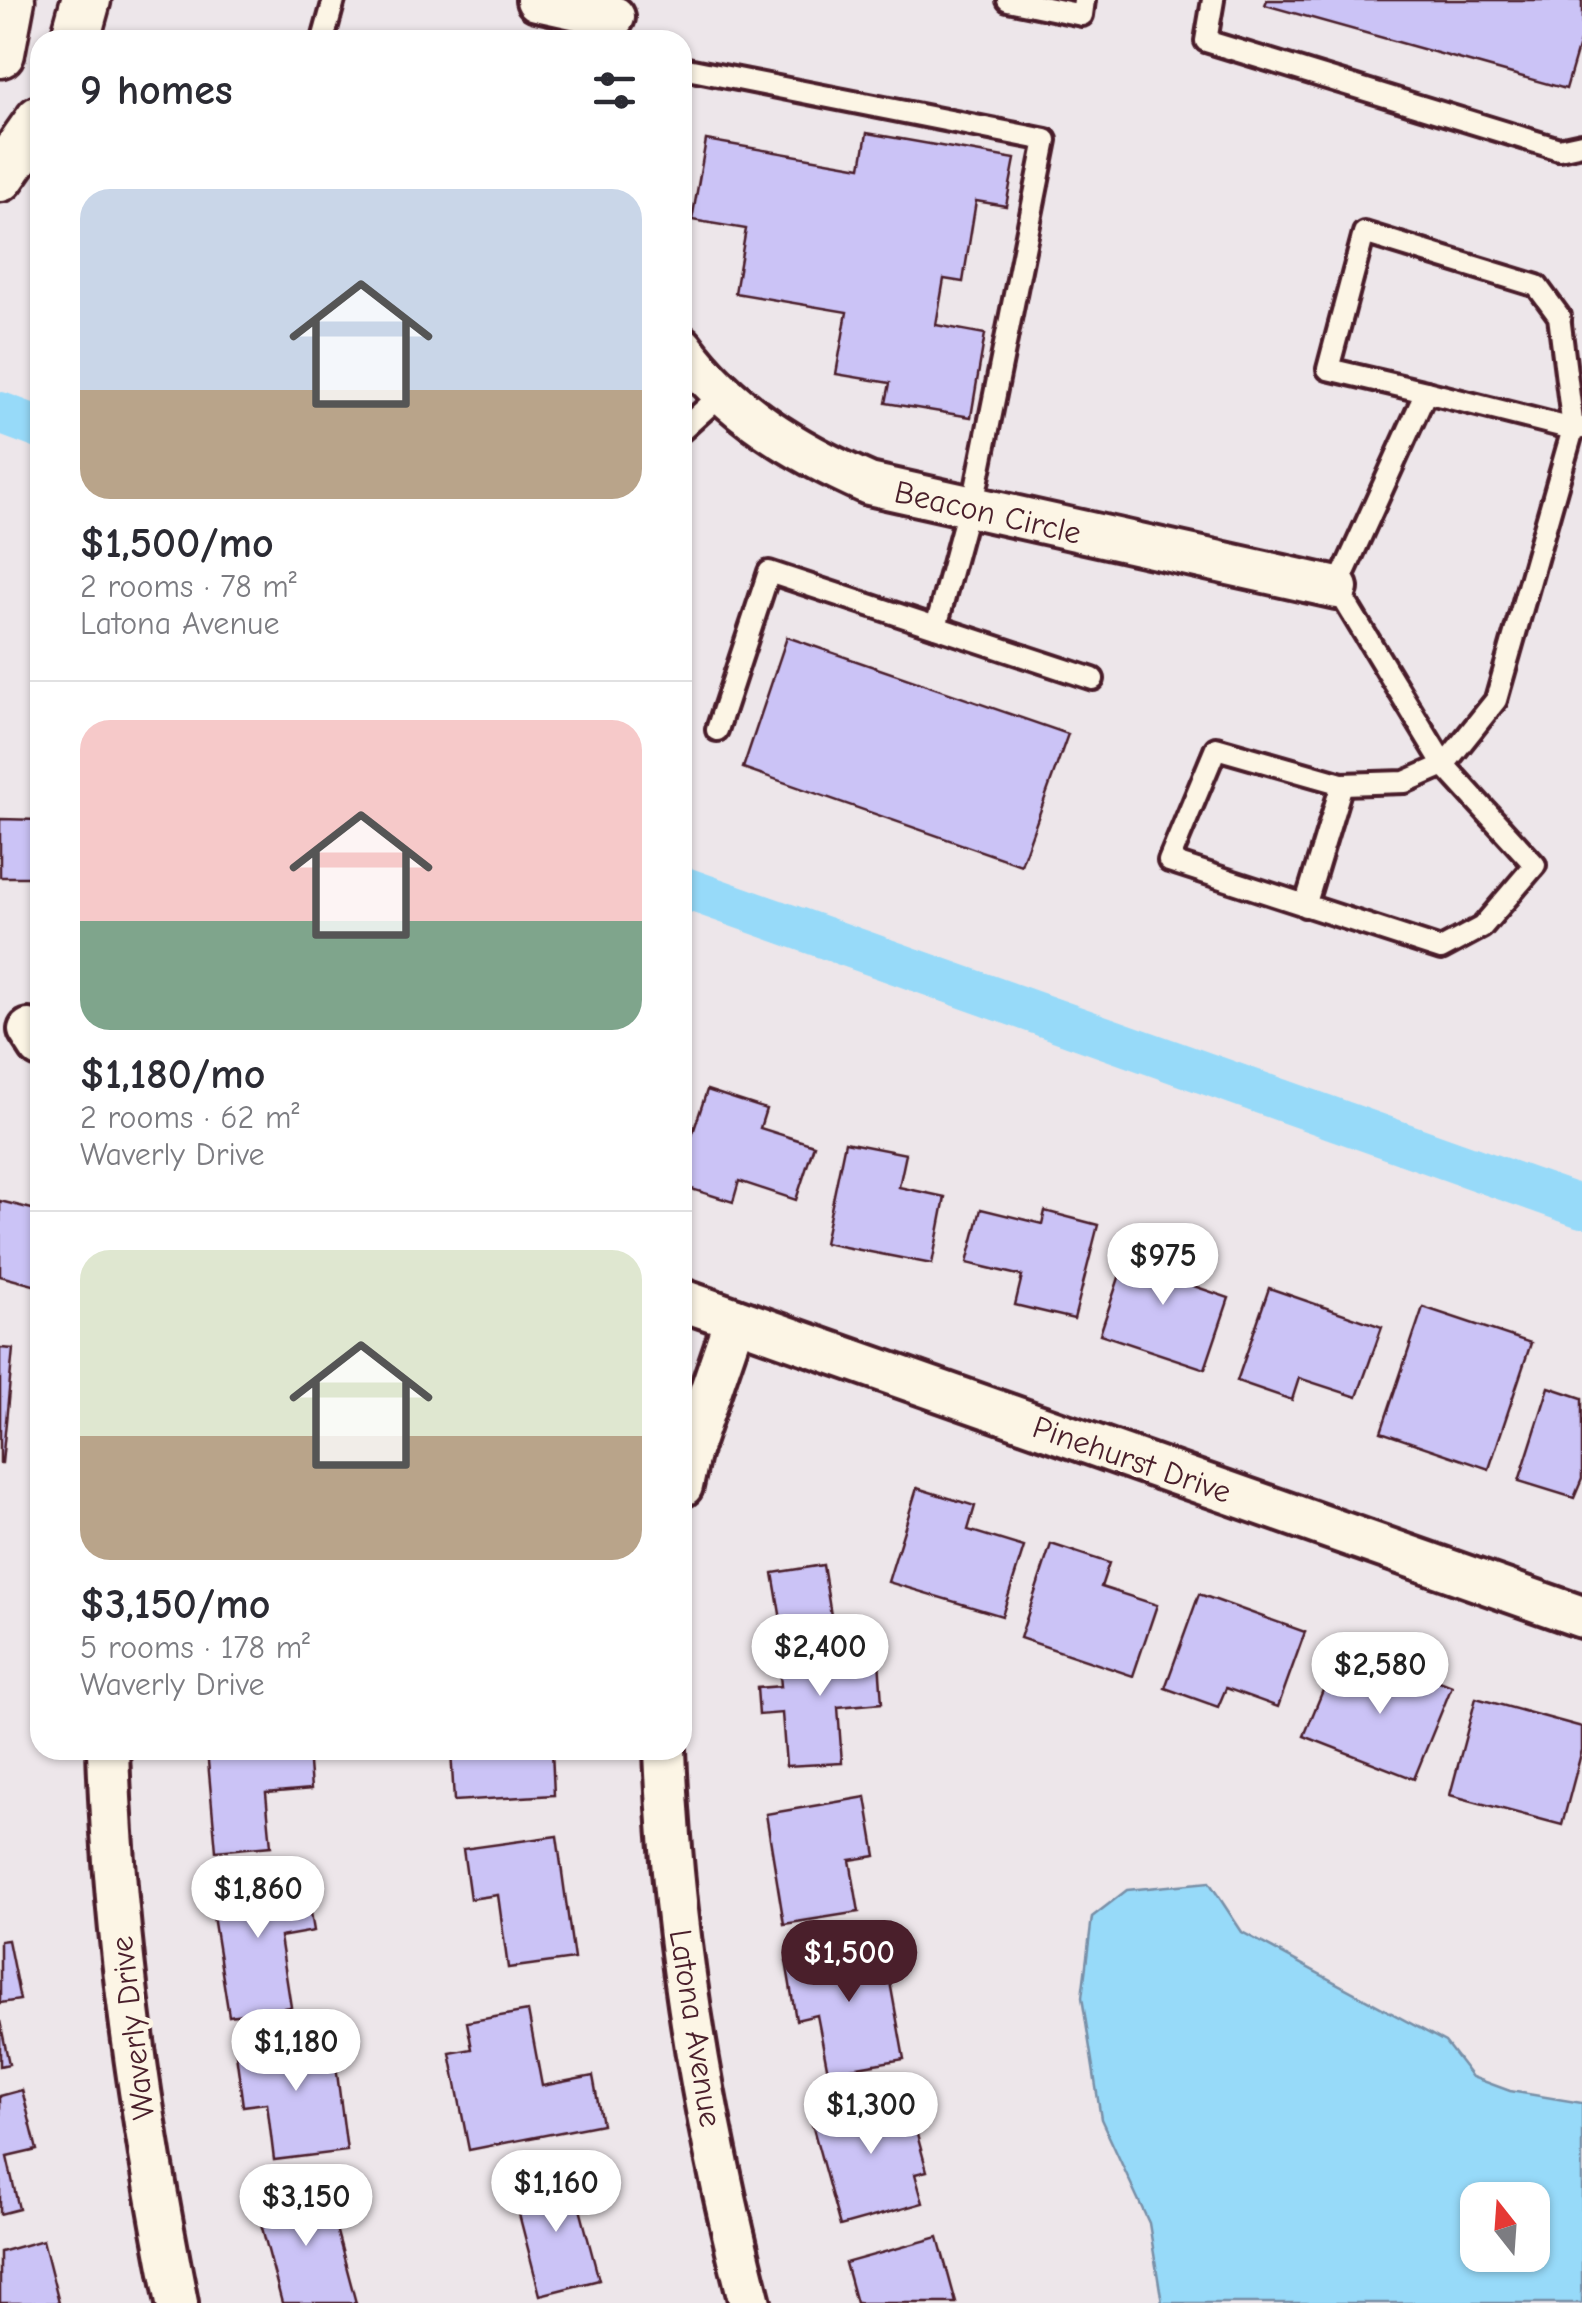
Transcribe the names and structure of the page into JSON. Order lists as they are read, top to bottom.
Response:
{
  "streets": {
    "street": [
      "Beacon Circle",
      "Pinehurst Drive",
      "Waverly Drive",
      "Latona Avenue"
    ]
  },
  "north": "top",
  "page": {
    "heading": "9 homes",
    "list": [
      {
        "name": "$1,500/mo",
        "note": "2 rooms · 78 m² · Latona Avenue"
      },
      {
        "name": "$1,180/mo",
        "note": "2 rooms · 62 m² · Waverly Drive"
      },
      {
        "name": "$3,150/mo",
        "note": "5 rooms · 178 m² · Waverly Drive"
      }
    ],
    "price": [
      "$975",
      "$2,400",
      "$2,580",
      "$1,860",
      "$1,500",
      "$1,180",
      "$1,300",
      "$1,160",
      "$3,150"
    ]
  }
}
